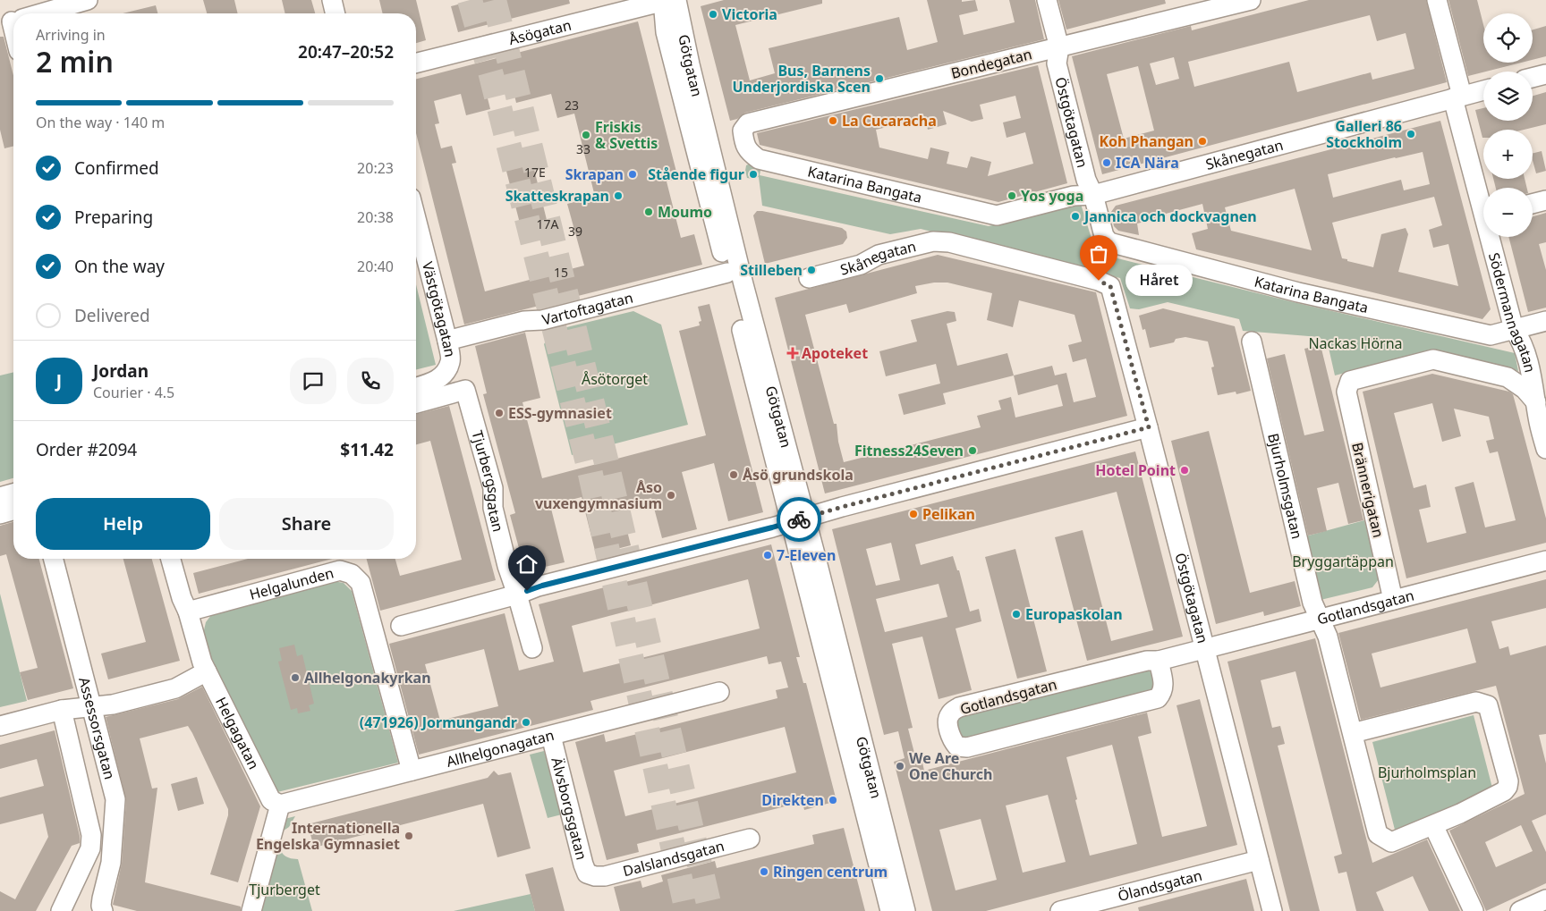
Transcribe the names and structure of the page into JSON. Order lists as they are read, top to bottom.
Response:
{
  "streets": {
    "street": [
      "Åsögatan",
      "Bondegatan",
      "Götgatan",
      "Östgötagatan",
      "Skånegatan",
      "Katarina Bangata",
      "Vartoftagatan",
      "Västgötagatan",
      "Södermannagatan",
      "Tjurbergsgatan",
      "Bjurholmsgatan",
      "Brännerigatan",
      "Helgalunden",
      "Gotlandsgatan",
      "Assessorsgatan",
      "Helgagatan",
      "Allhelgonagatan",
      "Älvsborgsgatan",
      "Dalslandsgatan",
      "Ölandsgatan"
    ]
  },
  "crossings": [
    ["Åsögatan", "Götgatan"],
    ["Bondegatan", "Östgötagatan"],
    ["Bondegatan", "Katarina Bangata"],
    ["Götgatan", "Vartoftagatan"],
    ["Östgötagatan", "Skånegatan"],
    ["Östgötagatan", "Katarina Bangata"],
    ["Östgötagatan", "Gotlandsgatan"],
    ["Östgötagatan", "Ölandsgatan"],
    ["Skånegatan", "Katarina Bangata"],
    ["Skånegatan", "Södermannagatan"],
    ["Katarina Bangata", "Södermannagatan"],
    ["Vartoftagatan", "Västgötagatan"],
    ["Södermannagatan", "Brännerigatan"],
    ["Bjurholmsgatan", "Gotlandsgatan"],
    ["Brännerigatan", "Gotlandsgatan"],
    ["Helgalunden", "Helgagatan"],
    ["Helgalunden", "Allhelgonagatan"],
    ["Helgagatan", "Allhelgonagatan"],
    ["Allhelgonagatan", "Älvsborgsgatan"],
    ["Älvsborgsgatan", "Dalslandsgatan"]
  ],
  "parks": [
    "Nackas Hörna",
    "Åsötorget",
    "Bryggartäppan",
    "Bjurholmsplan",
    "Tjurberget"
  ],
  "places": {
    "other": [
      "Victoria",
      "Bus, Barnens Underjordiska Scen",
      "La Cucaracha",
      "Galleri 86 Stockholm",
      "Friskis & Svettis",
      "Koh Phangan",
      "ICA Nära",
      "Skrapan",
      "Stående figur",
      "Skatteskrapan",
      "Yos yoga",
      "Moumo",
      "Jannica och dockvagnen",
      "Stilleben",
      "Håret",
      "ESS-gymnasiet",
      "Fitness24Seven",
      "Hotel Point",
      "Åsö grundskola",
      "Åso vuxengymnasium",
      "Pelikan",
      "7-Eleven",
      "Europaskolan",
      "Allhelgonakyrkan",
      "(471926) Jormungandr",
      "We Are One Church",
      "Direkten",
      "Internationella Engelska Gymnasiet",
      "Ringen centrum"
    ],
    "health": ["Apoteket"]
  },
  "house_numbers": [
    "23",
    "33",
    "17E",
    "17A",
    "39",
    "15"
  ],
  "page": {
    "map_buttons": ["+", "−"],
    "heading": ["2 min", "Arriving in", "20:47–20:52"],
    "panel": [
      "Jordan",
      "Courier · 4.5",
      "Order #2094",
      "$11.42"
    ],
    "bar": "On the way · 140 m",
    "list": [
      ["Confirmed", "20:23"],
      ["Preparing", "20:38"],
      ["On the way", "20:40"],
      "Delivered"
    ],
    "bubble": "Håret",
    "round": "J",
    "buttons": ["Help", "Share"]
  }
}
